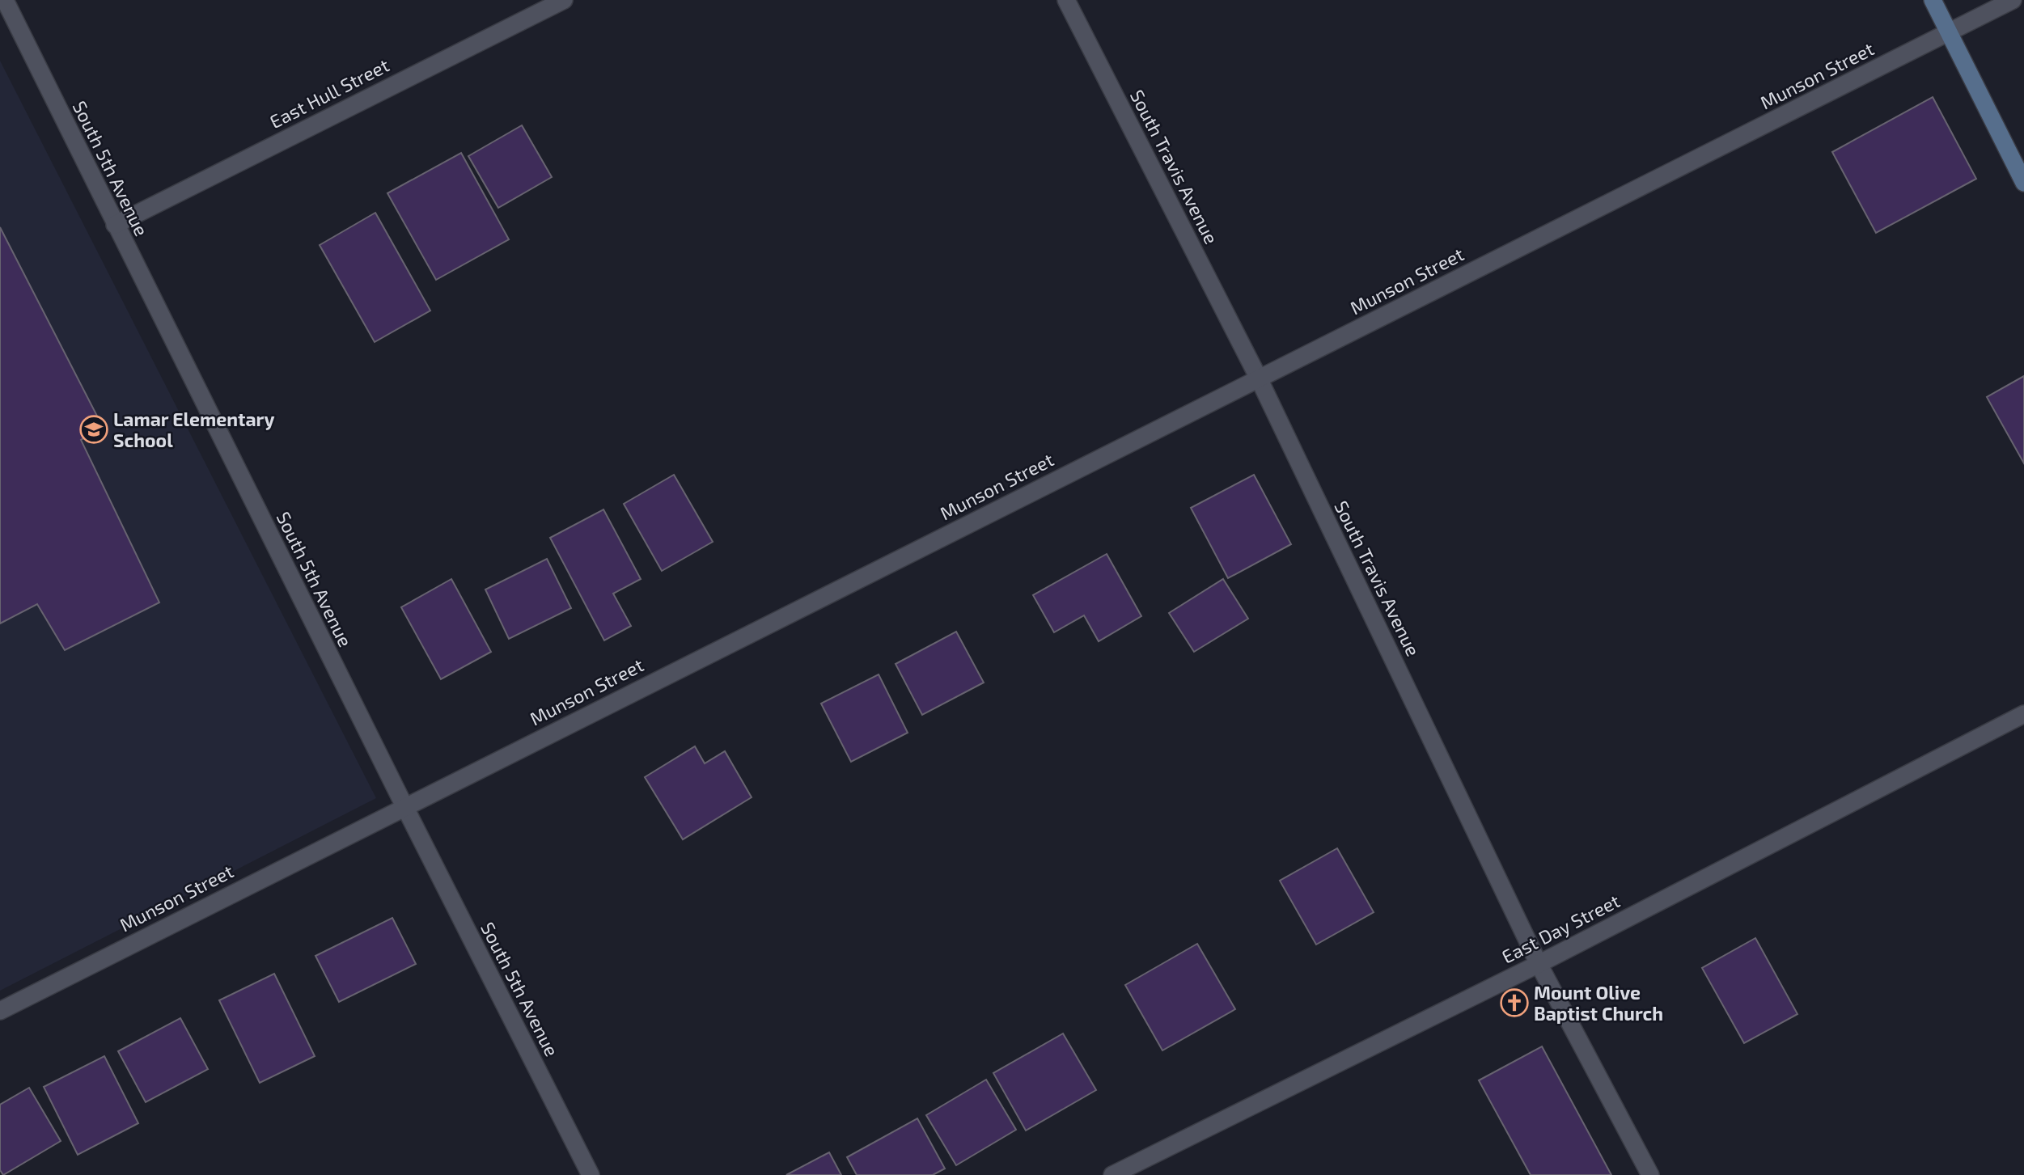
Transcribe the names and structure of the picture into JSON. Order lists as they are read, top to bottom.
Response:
{
  "streets": {
    "street": [
      "Munson Street",
      "East Hull Street",
      "South Travis Avenue",
      "South 5th Avenue",
      "East Day Street"
    ]
  },
  "crossings": [
    ["Munson Street", "South Travis Avenue"],
    ["Munson Street", "South 5th Avenue"],
    ["East Hull Street", "South 5th Avenue"],
    ["South Travis Avenue", "East Day Street"]
  ],
  "places": {
    "school or university": ["Lamar Elementary School"],
    "church": ["Mount Olive Baptist Church"]
  }
}
